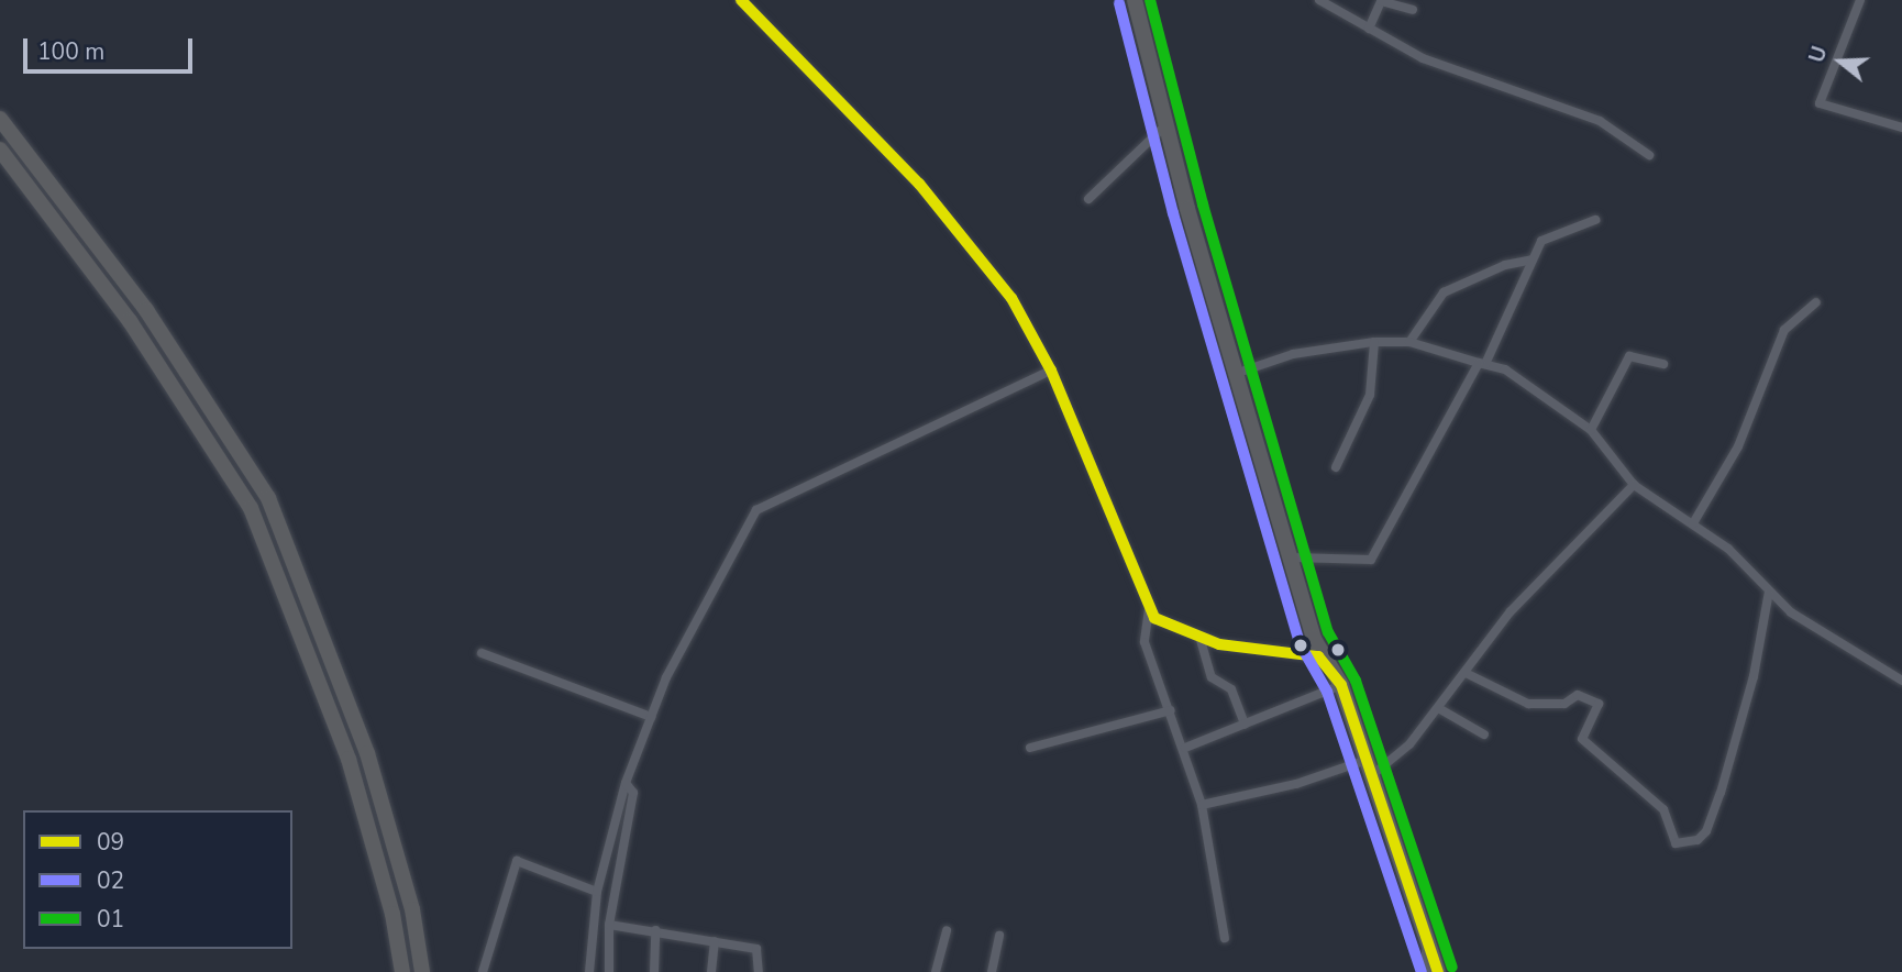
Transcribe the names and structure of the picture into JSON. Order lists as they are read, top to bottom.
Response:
{
  "lines": ["transit line 09", "transit line 01", "transit line 02"],
  "legend": ["09", "02", "01"],
  "scale_bar": "100 m",
  "north": "left"
}
